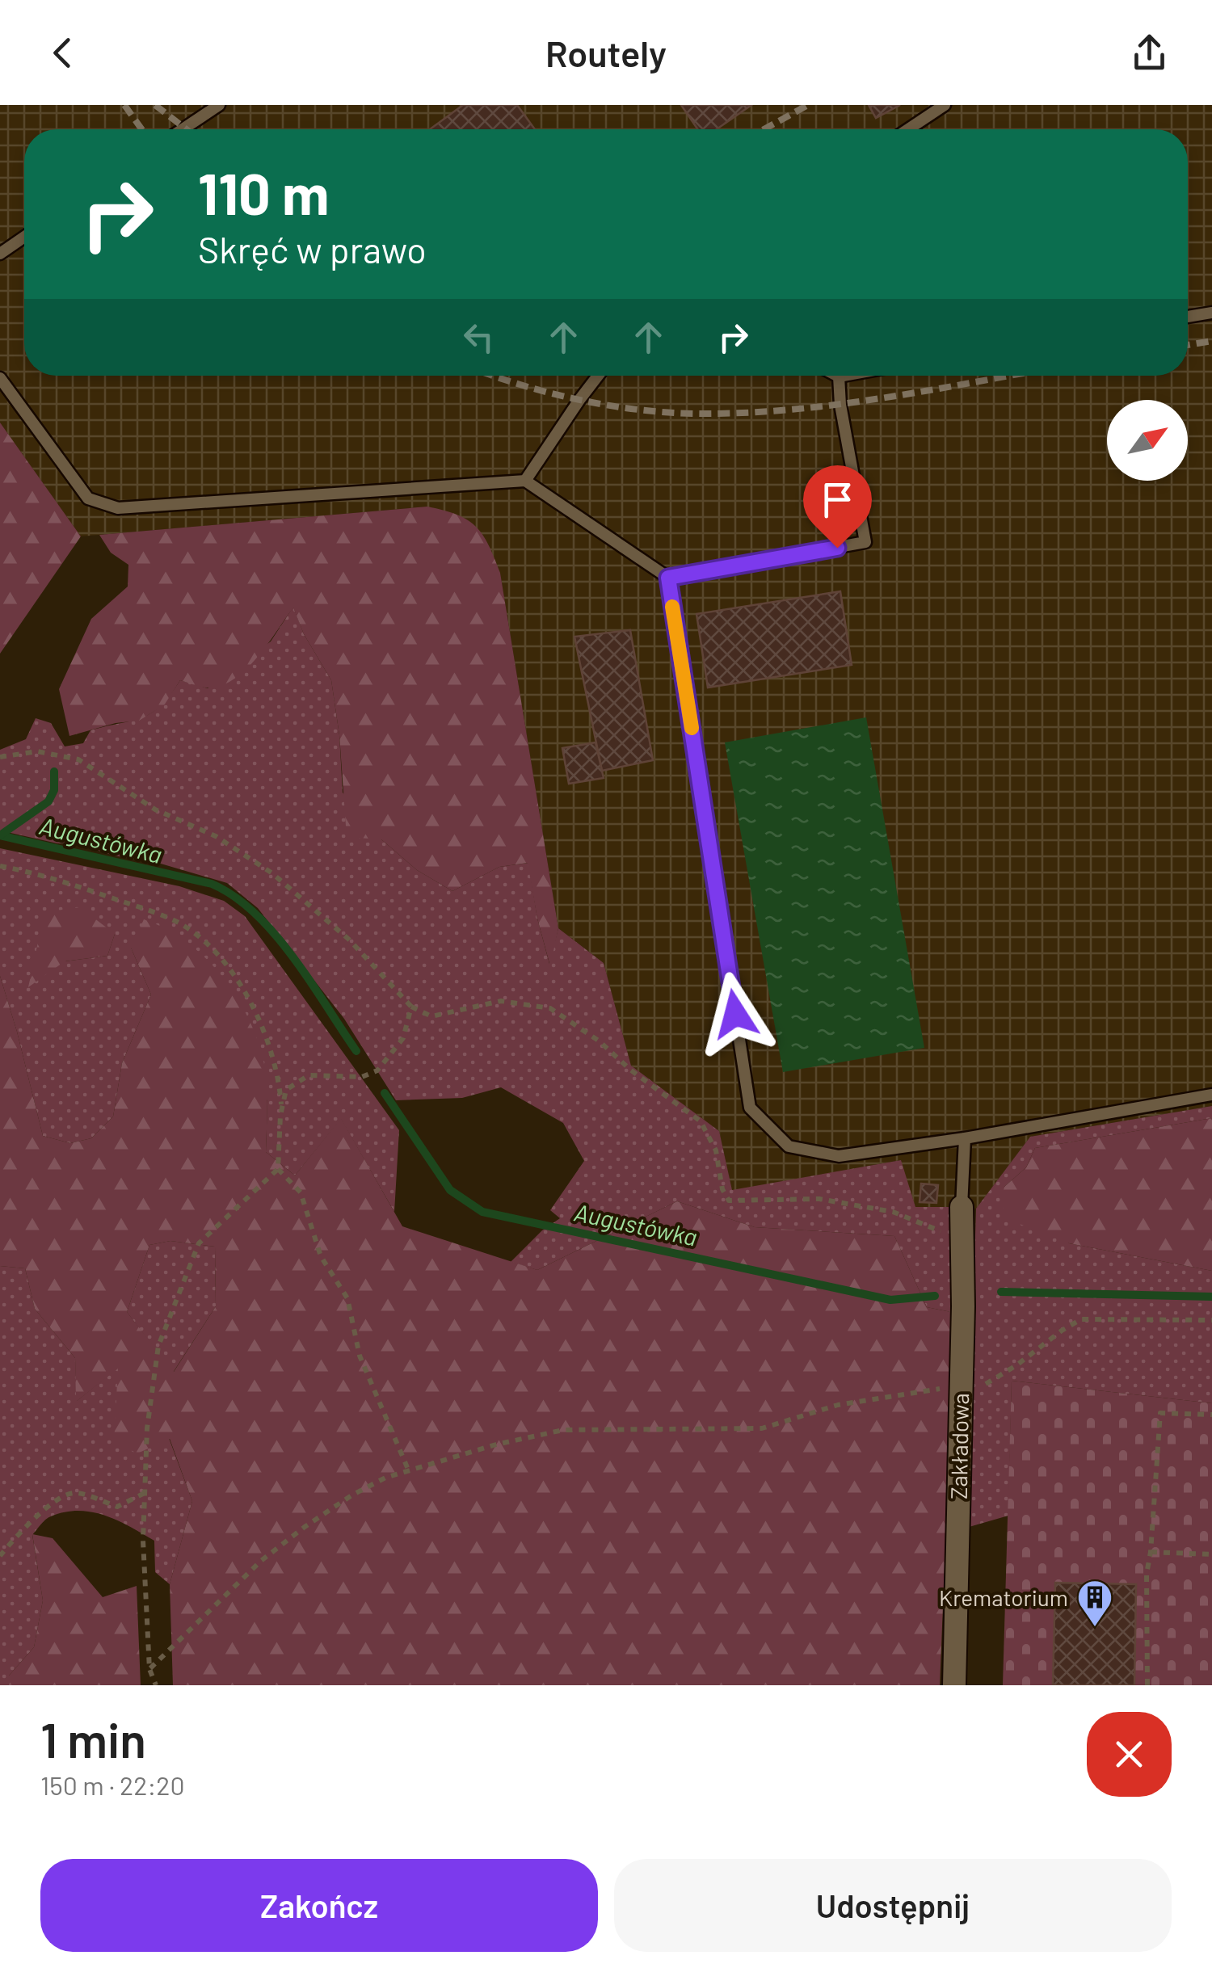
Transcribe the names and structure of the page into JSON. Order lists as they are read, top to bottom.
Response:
{
  "streets": {
    "street": ["Zakładowa"]
  },
  "water": ["Augustówka"],
  "places": {
    "building": ["Krematorium"]
  },
  "north": "top right",
  "page": {
    "header": "Routely",
    "turn": ["110 m", "Skręć w prawo"],
    "heading": ["1 min", "150 m · 22:20"],
    "buttons": ["Zakończ", "Udostępnij"]
  }
}
